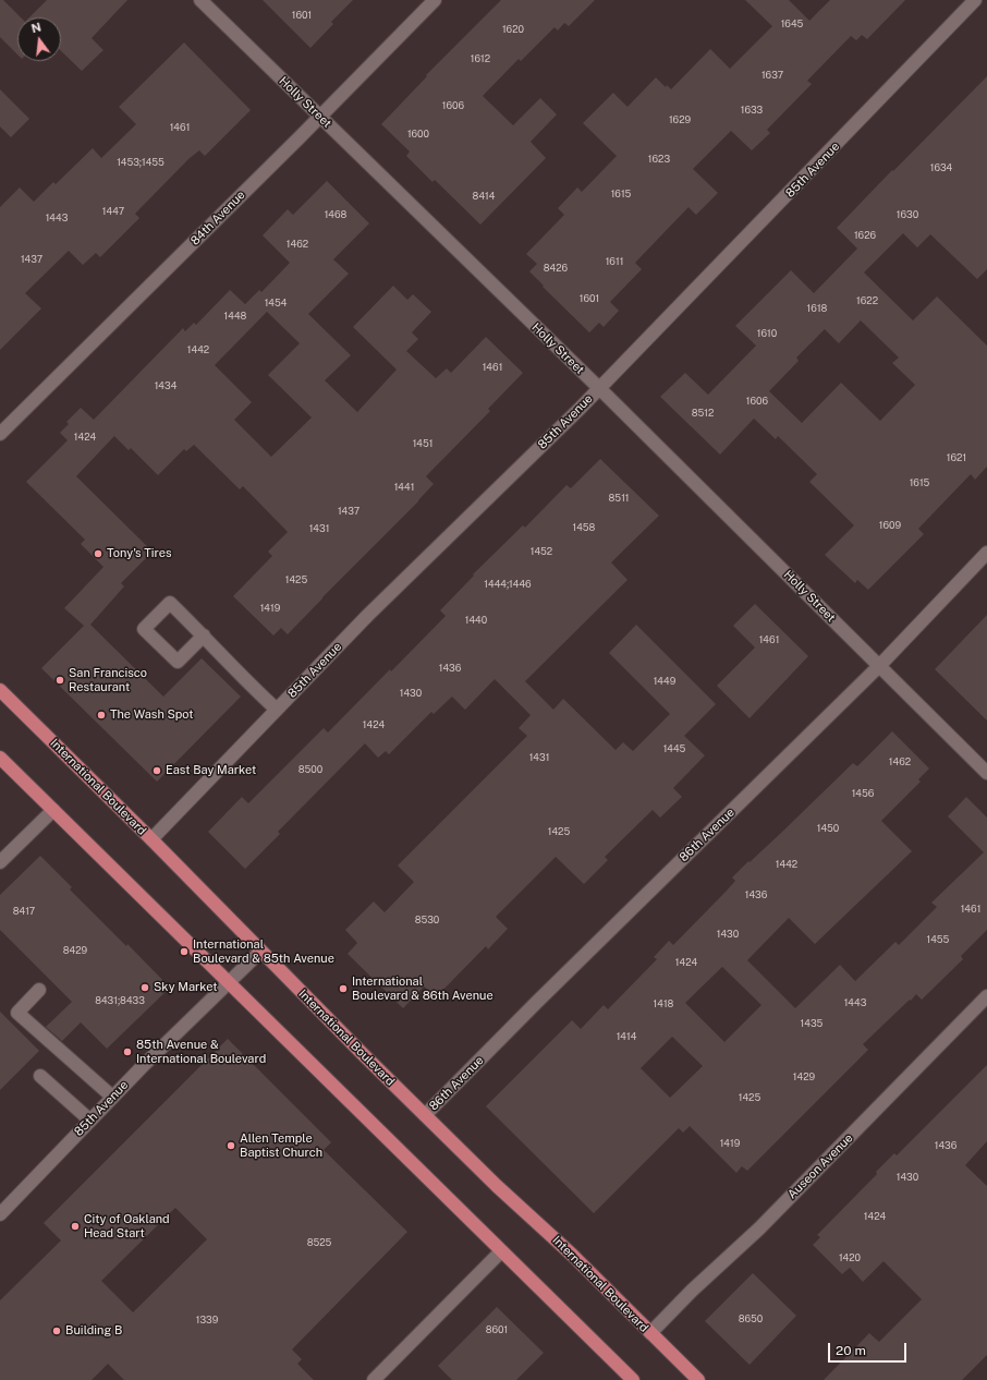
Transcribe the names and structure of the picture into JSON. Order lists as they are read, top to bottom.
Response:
{
  "streets": {
    "main road": ["International Boulevard"],
    "street": [
      "Holly Street",
      "85th Avenue",
      "84th Avenue",
      "86th Avenue",
      "Auseon Avenue"
    ]
  },
  "crossings": [
    ["Holly Street", "85th Avenue"],
    ["Holly Street", "84th Avenue"],
    ["Holly Street", "86th Avenue"],
    ["85th Avenue", "International Boulevard"],
    ["International Boulevard", "86th Avenue"],
    ["International Boulevard", "Auseon Avenue"]
  ],
  "places": [
    "Tony's Tires",
    "San Francisco Restaurant",
    "The Wash Spot",
    "East Bay Market",
    "International Boulevard & 85th Avenue",
    "Sky Market",
    "International Boulevard & 86th Avenue",
    "85th Avenue & International Boulevard",
    "Allen Temple Baptist Church",
    "City of Oakland Head Start",
    "Building B"
  ],
  "house_numbers": [
    "1601",
    "1645",
    "1620",
    "1612",
    "1637",
    "1606",
    "1633",
    "1629",
    "1461",
    "1600",
    "1623",
    "1453;1455",
    "1634",
    "1615",
    "8414",
    "1447",
    "1468",
    "1630",
    "1443",
    "1626",
    "1462",
    "1437",
    "1611",
    "8426",
    "1601",
    "1622",
    "1454",
    "1618",
    "1448",
    "1610",
    "1442",
    "1461",
    "1434",
    "1606",
    "8512",
    "1424",
    "1451",
    "1621",
    "1615",
    "1441",
    "8511",
    "1437",
    "1609",
    "1458",
    "1431",
    "1452",
    "1425",
    "1444;1446",
    "1419",
    "1440",
    "1461",
    "1436",
    "1449",
    "1430",
    "1424",
    "1445",
    "1431",
    "1462",
    "8500",
    "1456",
    "1450",
    "1425",
    "1442",
    "1436",
    "1461",
    "8417",
    "8530",
    "1430",
    "1455",
    "8429",
    "1424",
    "8431;8433",
    "1443",
    "1418",
    "1435",
    "1414",
    "1429",
    "1425",
    "1419",
    "1436",
    "1430",
    "1424",
    "8525",
    "1420",
    "8650",
    "1339",
    "8601"
  ],
  "scale_bar": "20 m",
  "north": "top"
}
